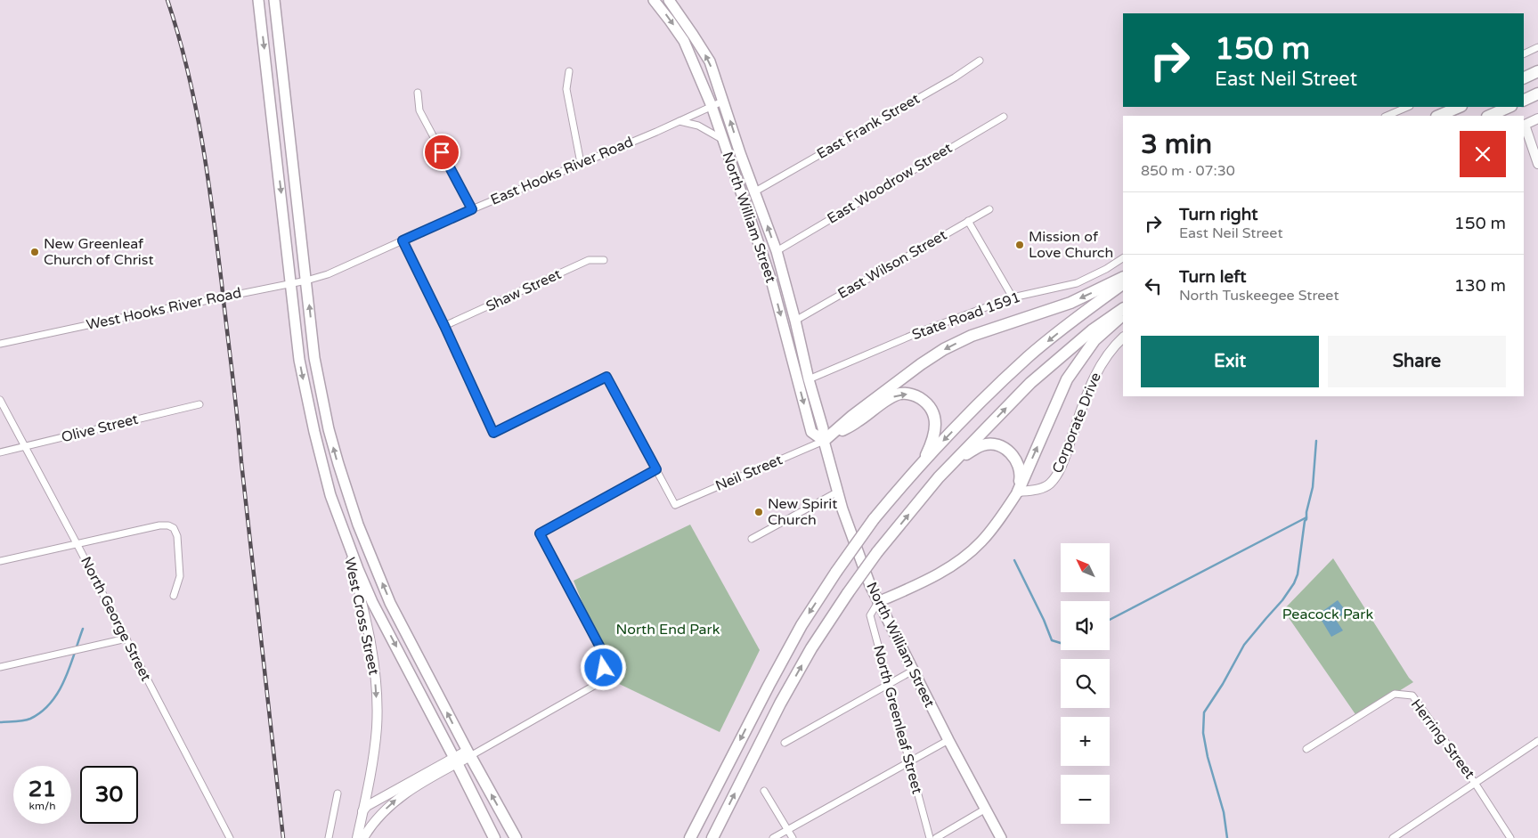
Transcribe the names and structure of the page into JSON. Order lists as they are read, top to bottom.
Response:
{
  "streets": {
    "main road": ["North William Street", "Corporate Drive", "West Cross Street"],
    "street": [
      "East Frank Street",
      "East Hooks River Road",
      "East Woodrow Street",
      "East Wilson Street",
      "Shaw Street",
      "West Hooks River Road",
      "State Road 1591",
      "Olive Street",
      "Neil Street",
      "North George Street",
      "North Greenleaf Street",
      "Herring Street"
    ]
  },
  "crossings": [
    ["East Frank Street", "North William Street"],
    ["East Hooks River Road", "North William Street"],
    ["East Hooks River Road", "West Hooks River Road"],
    ["East Woodrow Street", "North William Street"],
    ["North William Street", "East Wilson Street"],
    ["North William Street", "State Road 1591"],
    ["North William Street", "Neil Street"],
    ["North William Street", "North Greenleaf Street"],
    ["Olive Street", "North George Street"]
  ],
  "parks": ["Peacock Park", "North End Park"],
  "places": ["Mission of Love Church", "New Greenleaf Church of Christ", "New Spirit Church"],
  "north": "top left",
  "page": {
    "turn": ["150 m", "East Neil Street"],
    "heading": ["3 min", "850 m · 07:30"],
    "list": [
      {
        "name": "Turn right",
        "note": "East Neil Street",
        "value": "150 m"
      },
      {
        "name": "Turn left",
        "note": "North Tuskeegee Street",
        "value": "130 m"
      }
    ],
    "buttons": ["Exit", "Share"],
    "map_buttons": ["+", "−"],
    "speed": "21 km/h",
    "limit": "30"
  }
}
